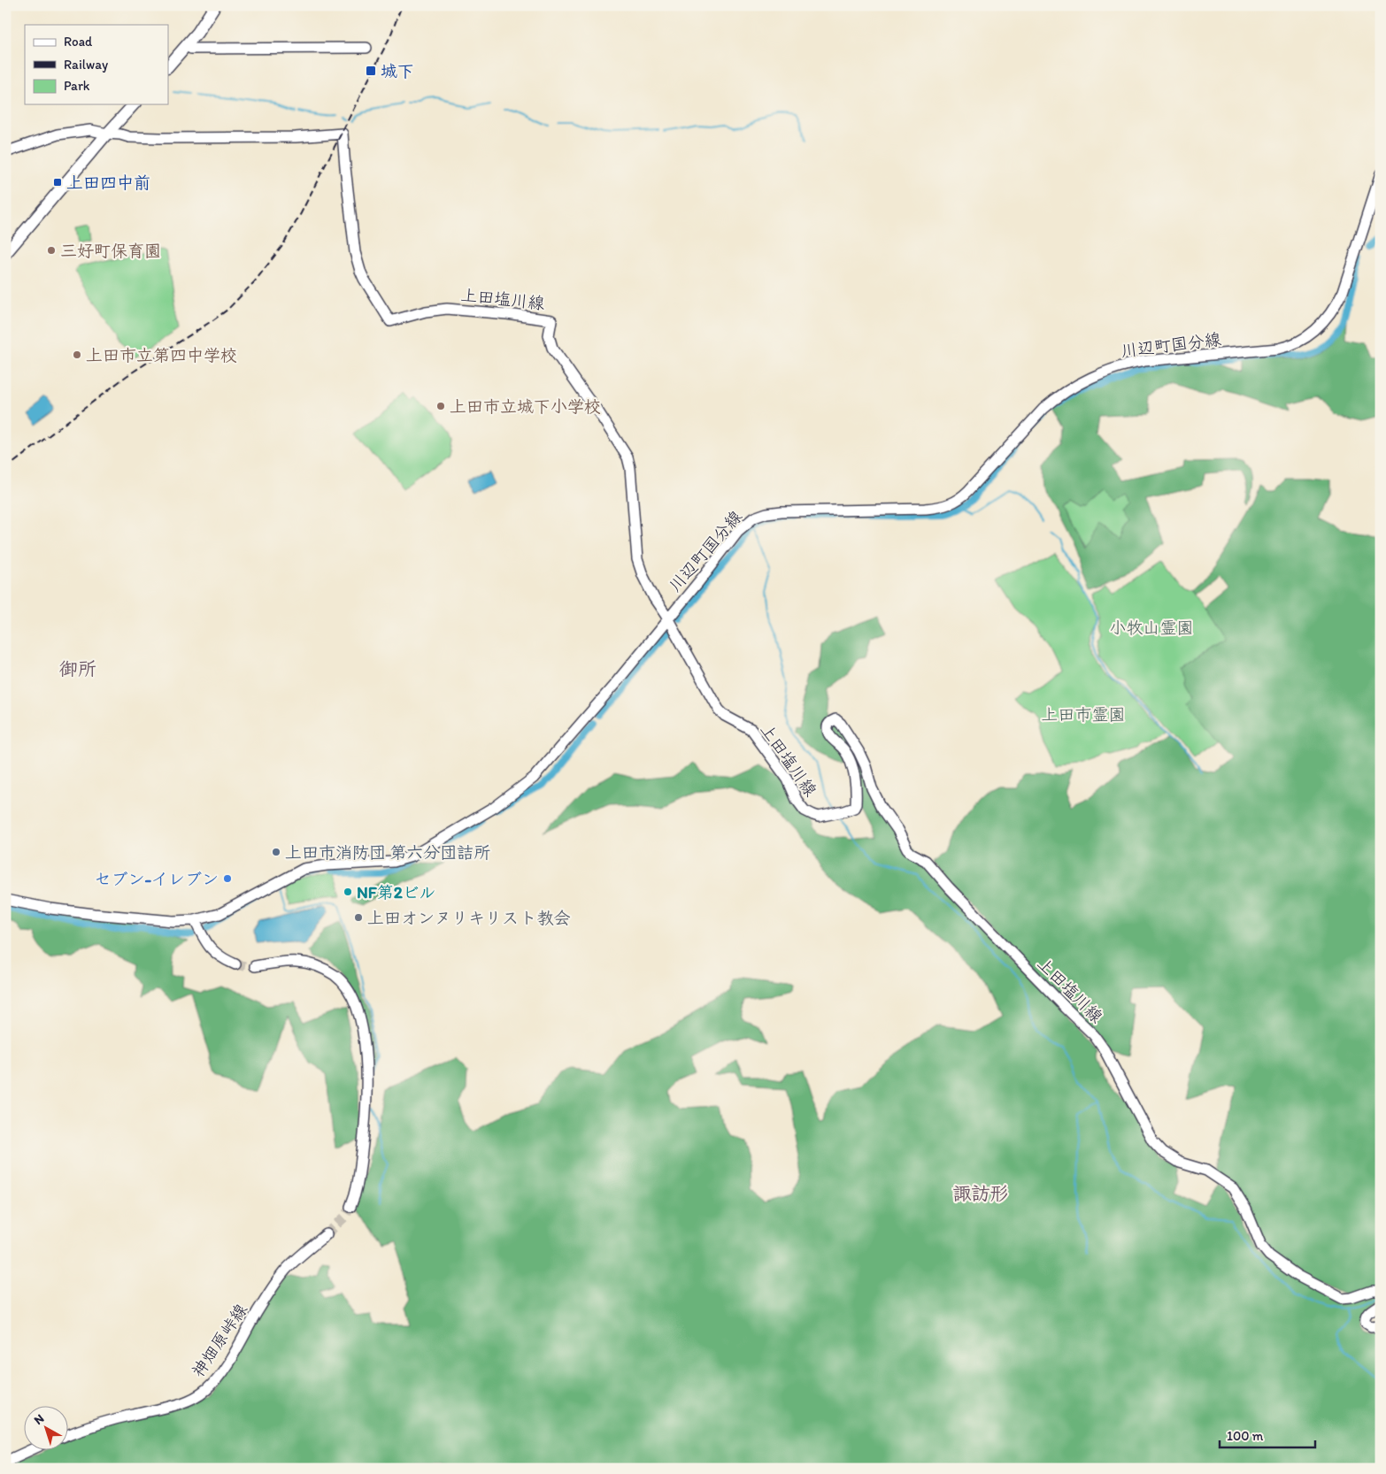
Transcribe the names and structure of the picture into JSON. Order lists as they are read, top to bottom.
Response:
{
  "streets": {
    "street": ["上田塩川線", "川辺町国分線", "神畑原峠線"]
  },
  "crossings": [
    ["上田塩川線", "川辺町国分線"]
  ],
  "districts": ["御所", "諏訪形"],
  "parks": ["小牧山霊園", "上田市霊園"],
  "places": {
    "transit": ["城下", "上田四中前"],
    "other": [
      "三好町保育園",
      "上田市立第四中学校",
      "上田市立城下小学校",
      "上田市消防団 第六分団詰所",
      "セブン-イレブン",
      "NF第2ビル",
      "上田オンヌリキリスト教会"
    ]
  },
  "legend": ["Road", "Railway", "Park"],
  "scale_bar": "100 m",
  "north": "top left"
}
